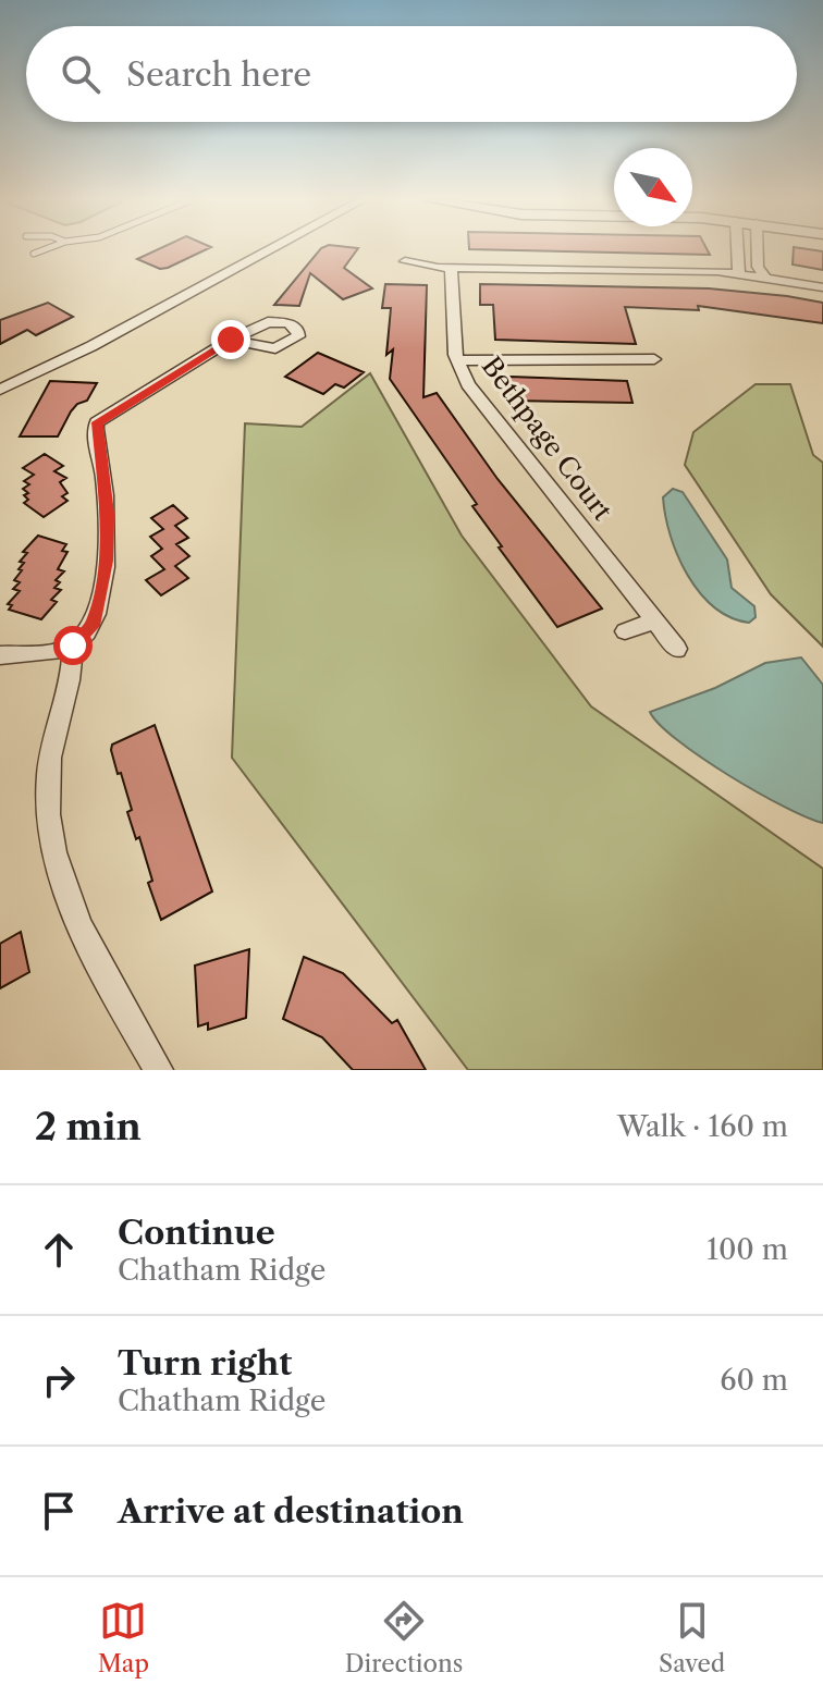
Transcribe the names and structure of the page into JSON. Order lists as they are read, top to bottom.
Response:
{
  "streets": {
    "street": ["Bethpage Court"]
  },
  "north": "bottom right",
  "page": {
    "search": "Search here",
    "heading": ["2 min", "Walk · 160 m"],
    "list": [
      ["Continue", "Chatham Ridge", "100 m"],
      ["Turn right", "Chatham Ridge", "60 m"],
      "Arrive at destination"
    ],
    "nav": ["Map", "Directions", "Saved"]
  }
}
